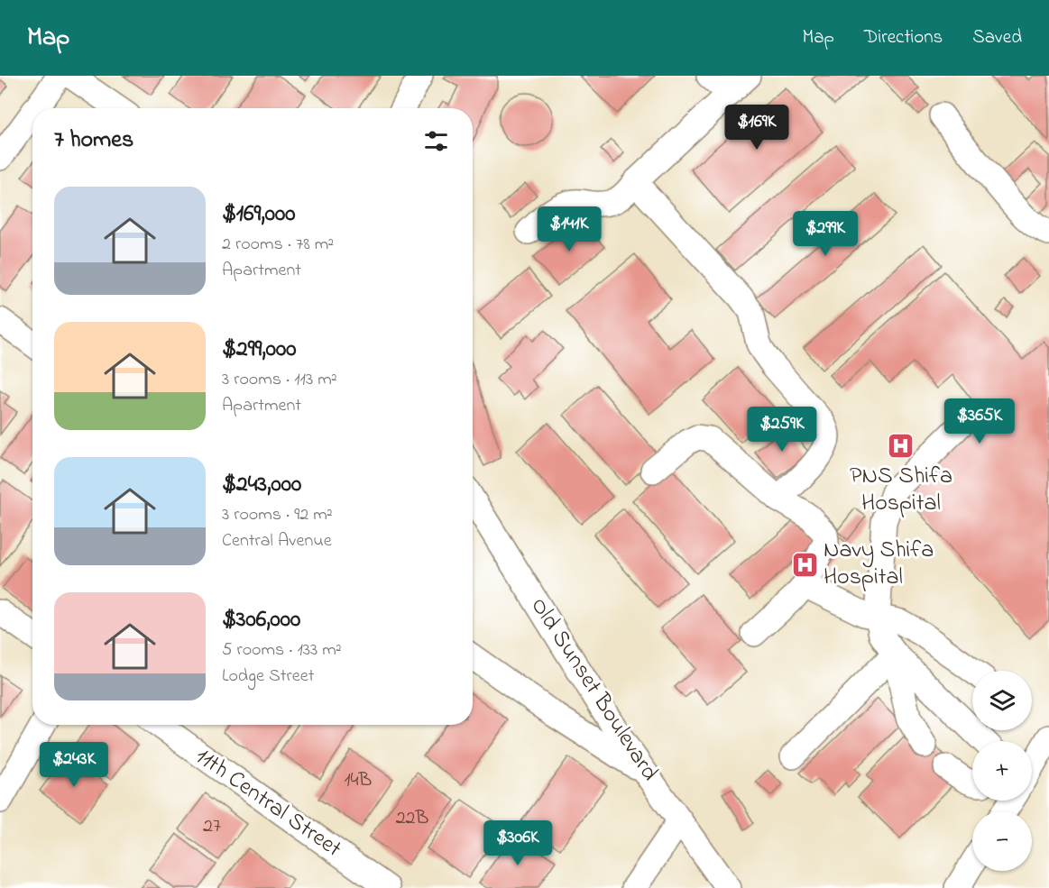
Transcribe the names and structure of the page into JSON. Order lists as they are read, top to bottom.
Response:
{
  "streets": {
    "street": ["Old Sunset Boulevard", "11th Central Street"]
  },
  "places": {
    "hospital": ["PNS Shifa Hospital", "Navy Shifa Hospital"]
  },
  "house_numbers": ["14B", "22B", "27"],
  "page": {
    "header": "Map",
    "nav": ["Map", "Directions", "Saved"],
    "price": [
      "$169K",
      "$141K",
      "$299K",
      "$365K",
      "$259K",
      "$243K",
      "$306K"
    ],
    "heading": "7 homes",
    "list": [
      {
        "name": "$169,000",
        "note": "2 rooms · 78 m² · Apartment"
      },
      {
        "name": "$299,000",
        "note": "3 rooms · 113 m² · Apartment"
      },
      {
        "name": "$243,000",
        "note": "3 rooms · 92 m² · Central Avenue"
      },
      {
        "name": "$306,000",
        "note": "5 rooms · 133 m² · Lodge Street"
      }
    ],
    "map_buttons": ["+", "−"]
  }
}
